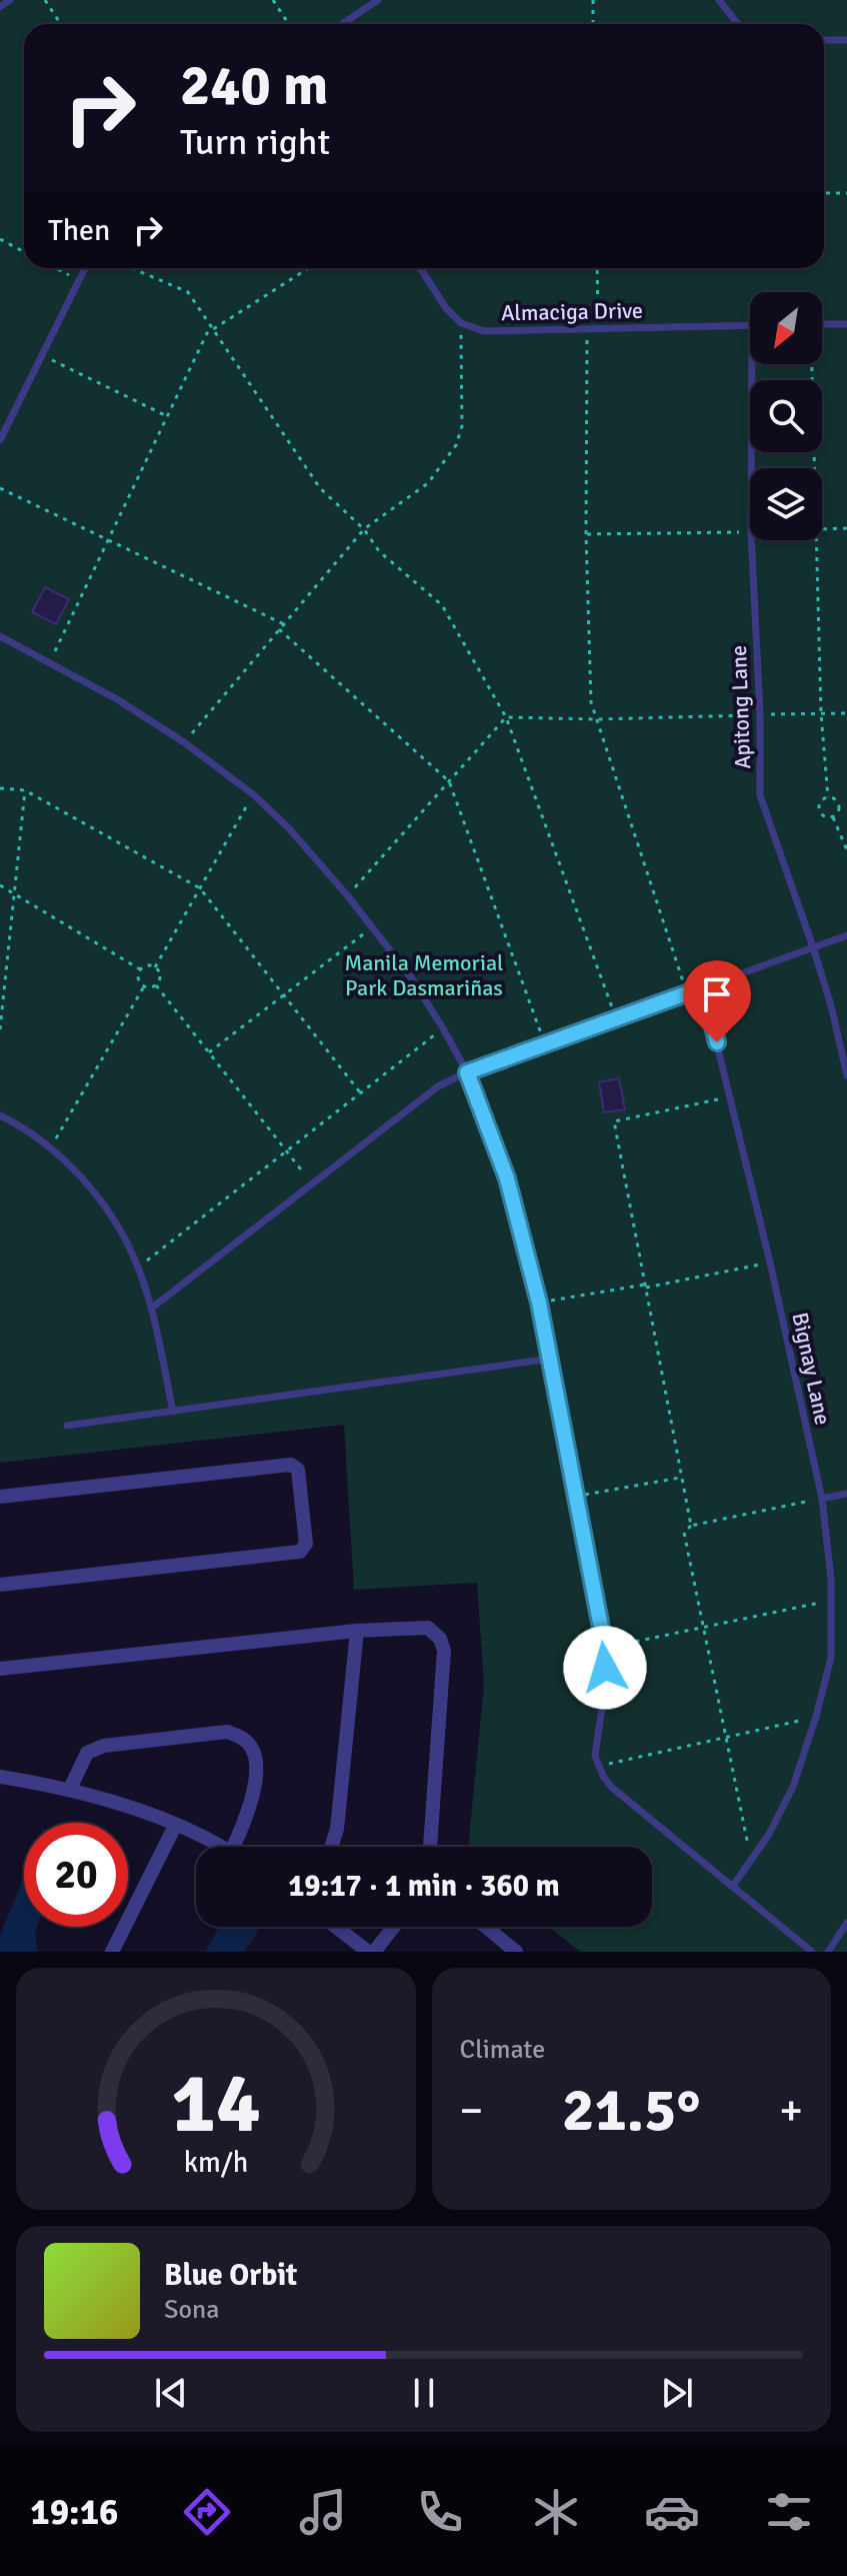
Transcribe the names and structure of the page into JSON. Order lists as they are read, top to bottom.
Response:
{
  "streets": {
    "lane": ["Almaciga Drive", "Apitong Lane", "Bignay Lane"]
  },
  "parks": ["Manila Memorial Park Dasmariñas"],
  "north": "bottom left",
  "page": {
    "turn": ["240 m", "Turn right"],
    "then": "Then",
    "limit": "20",
    "trip": "19:17 · 1 min · 360 m",
    "tile": "Climate",
    "heat": ["−", "21.5°", "+"],
    "song": ["Blue Orbit", "Sona"],
    "tabs": "19:16",
    "gauge": ["14", "km/h"]
  }
}
